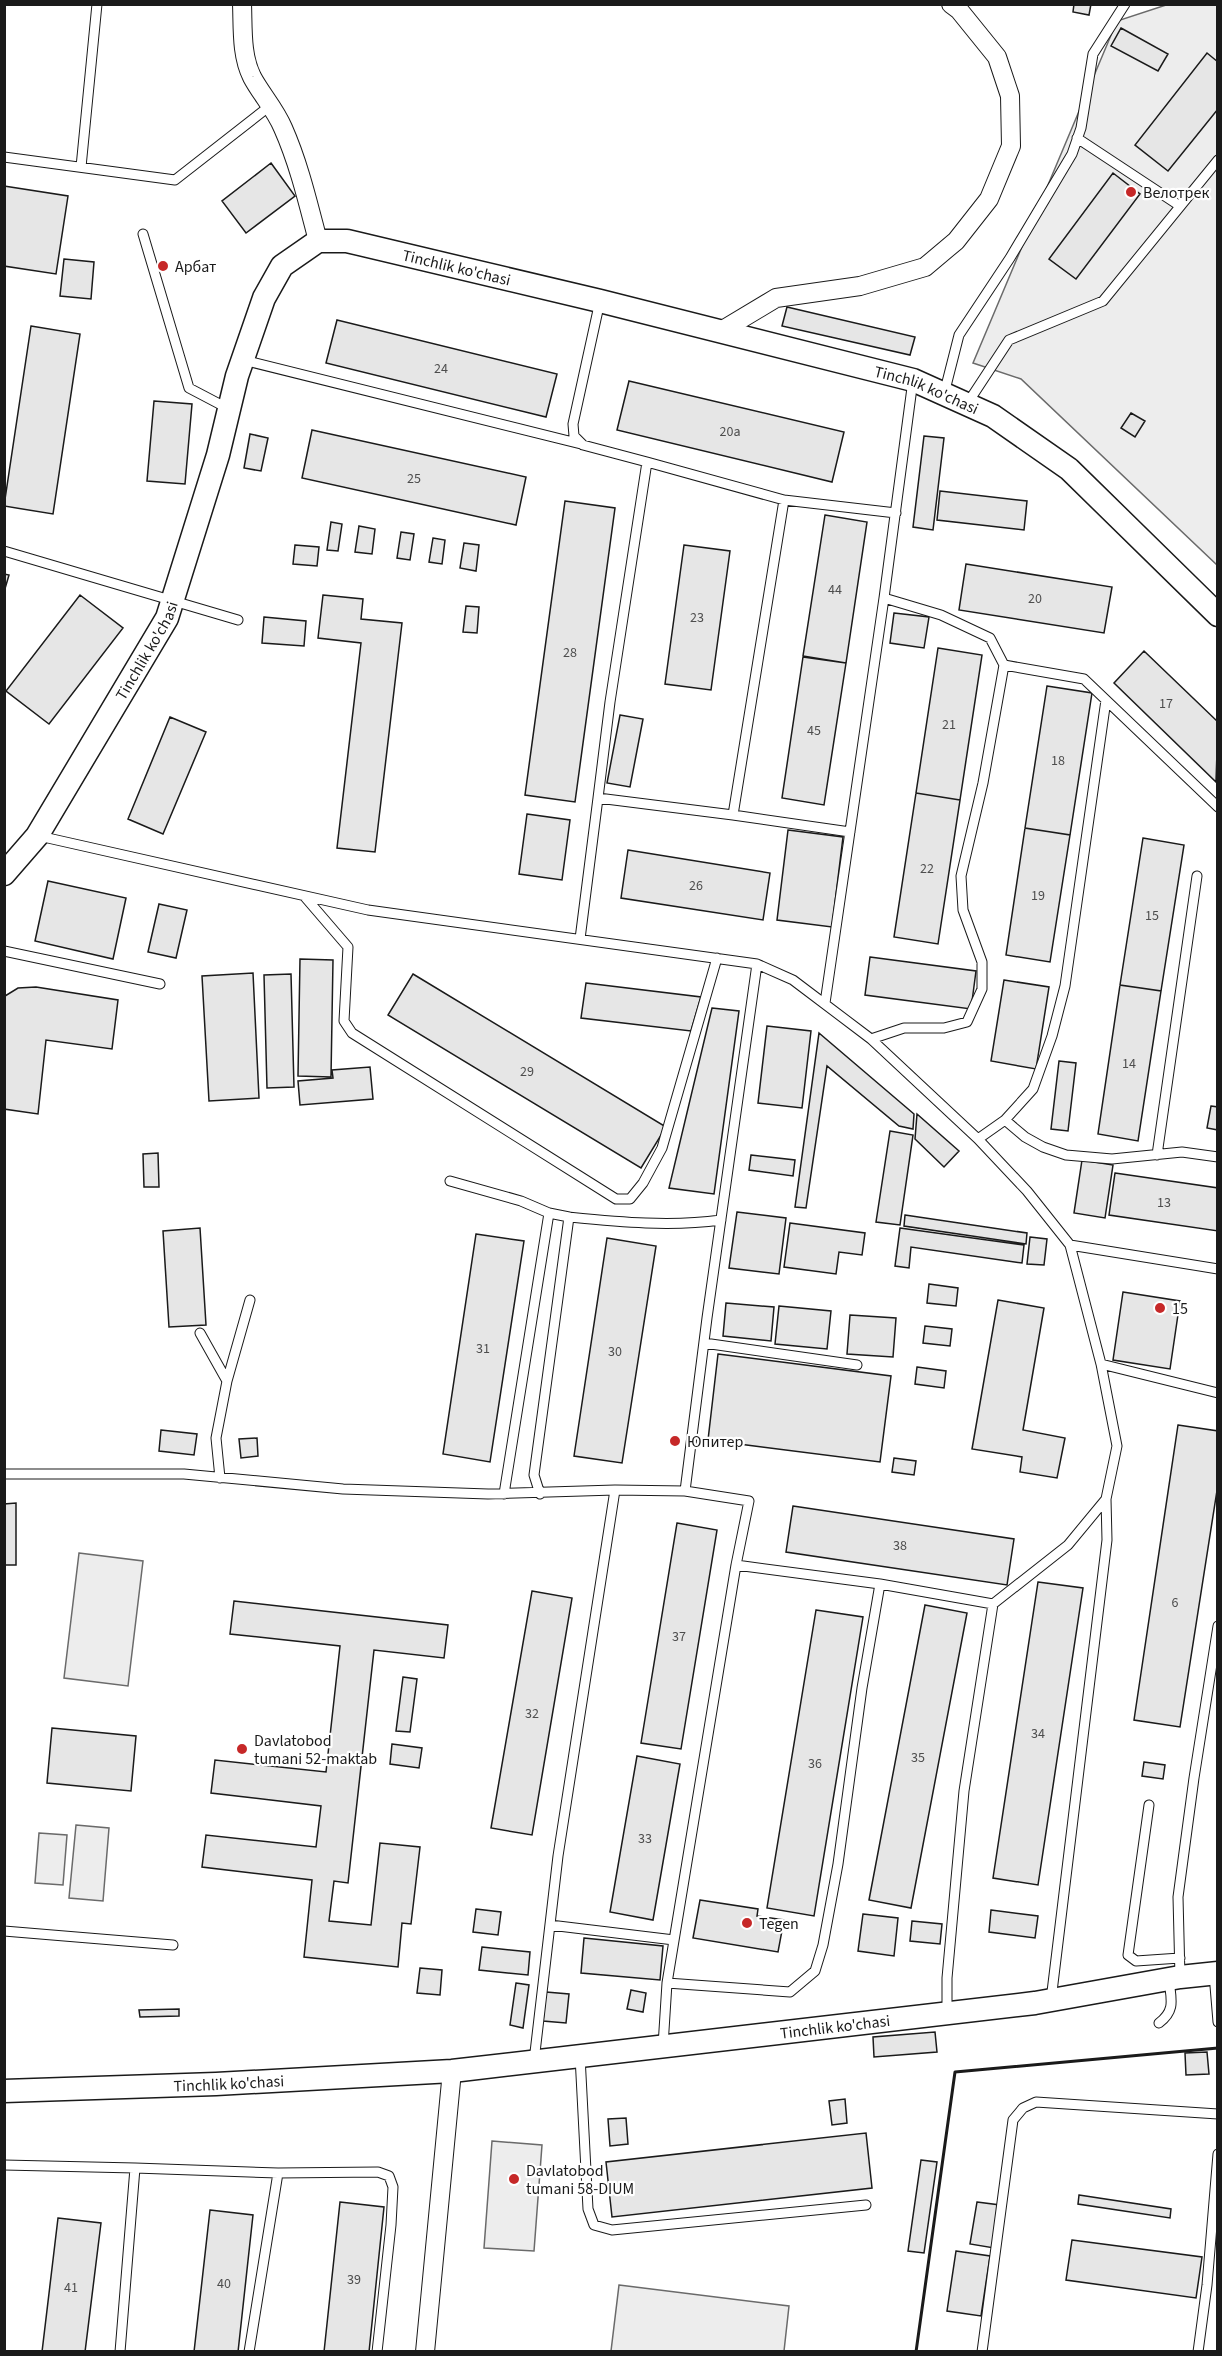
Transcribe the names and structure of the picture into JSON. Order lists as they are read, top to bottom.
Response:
{
  "streets": {
    "street": ["Tinchlik ko'chasi"]
  },
  "places": [
    "Велотрек",
    "Арбат",
    "15",
    "Юпитер",
    "Davlatobod tumani 52-maktab",
    "Tegen",
    "Davlatobod tumani 58-DIUM"
  ],
  "house_numbers": [
    "24",
    "20a",
    "25",
    "44",
    "20",
    "23",
    "28",
    "17",
    "21",
    "45",
    "18",
    "22",
    "26",
    "19",
    "15",
    "14",
    "29",
    "13",
    "31",
    "30",
    "38",
    "6",
    "37",
    "32",
    "34",
    "35",
    "36",
    "33",
    "39",
    "40",
    "41"
  ]
}
